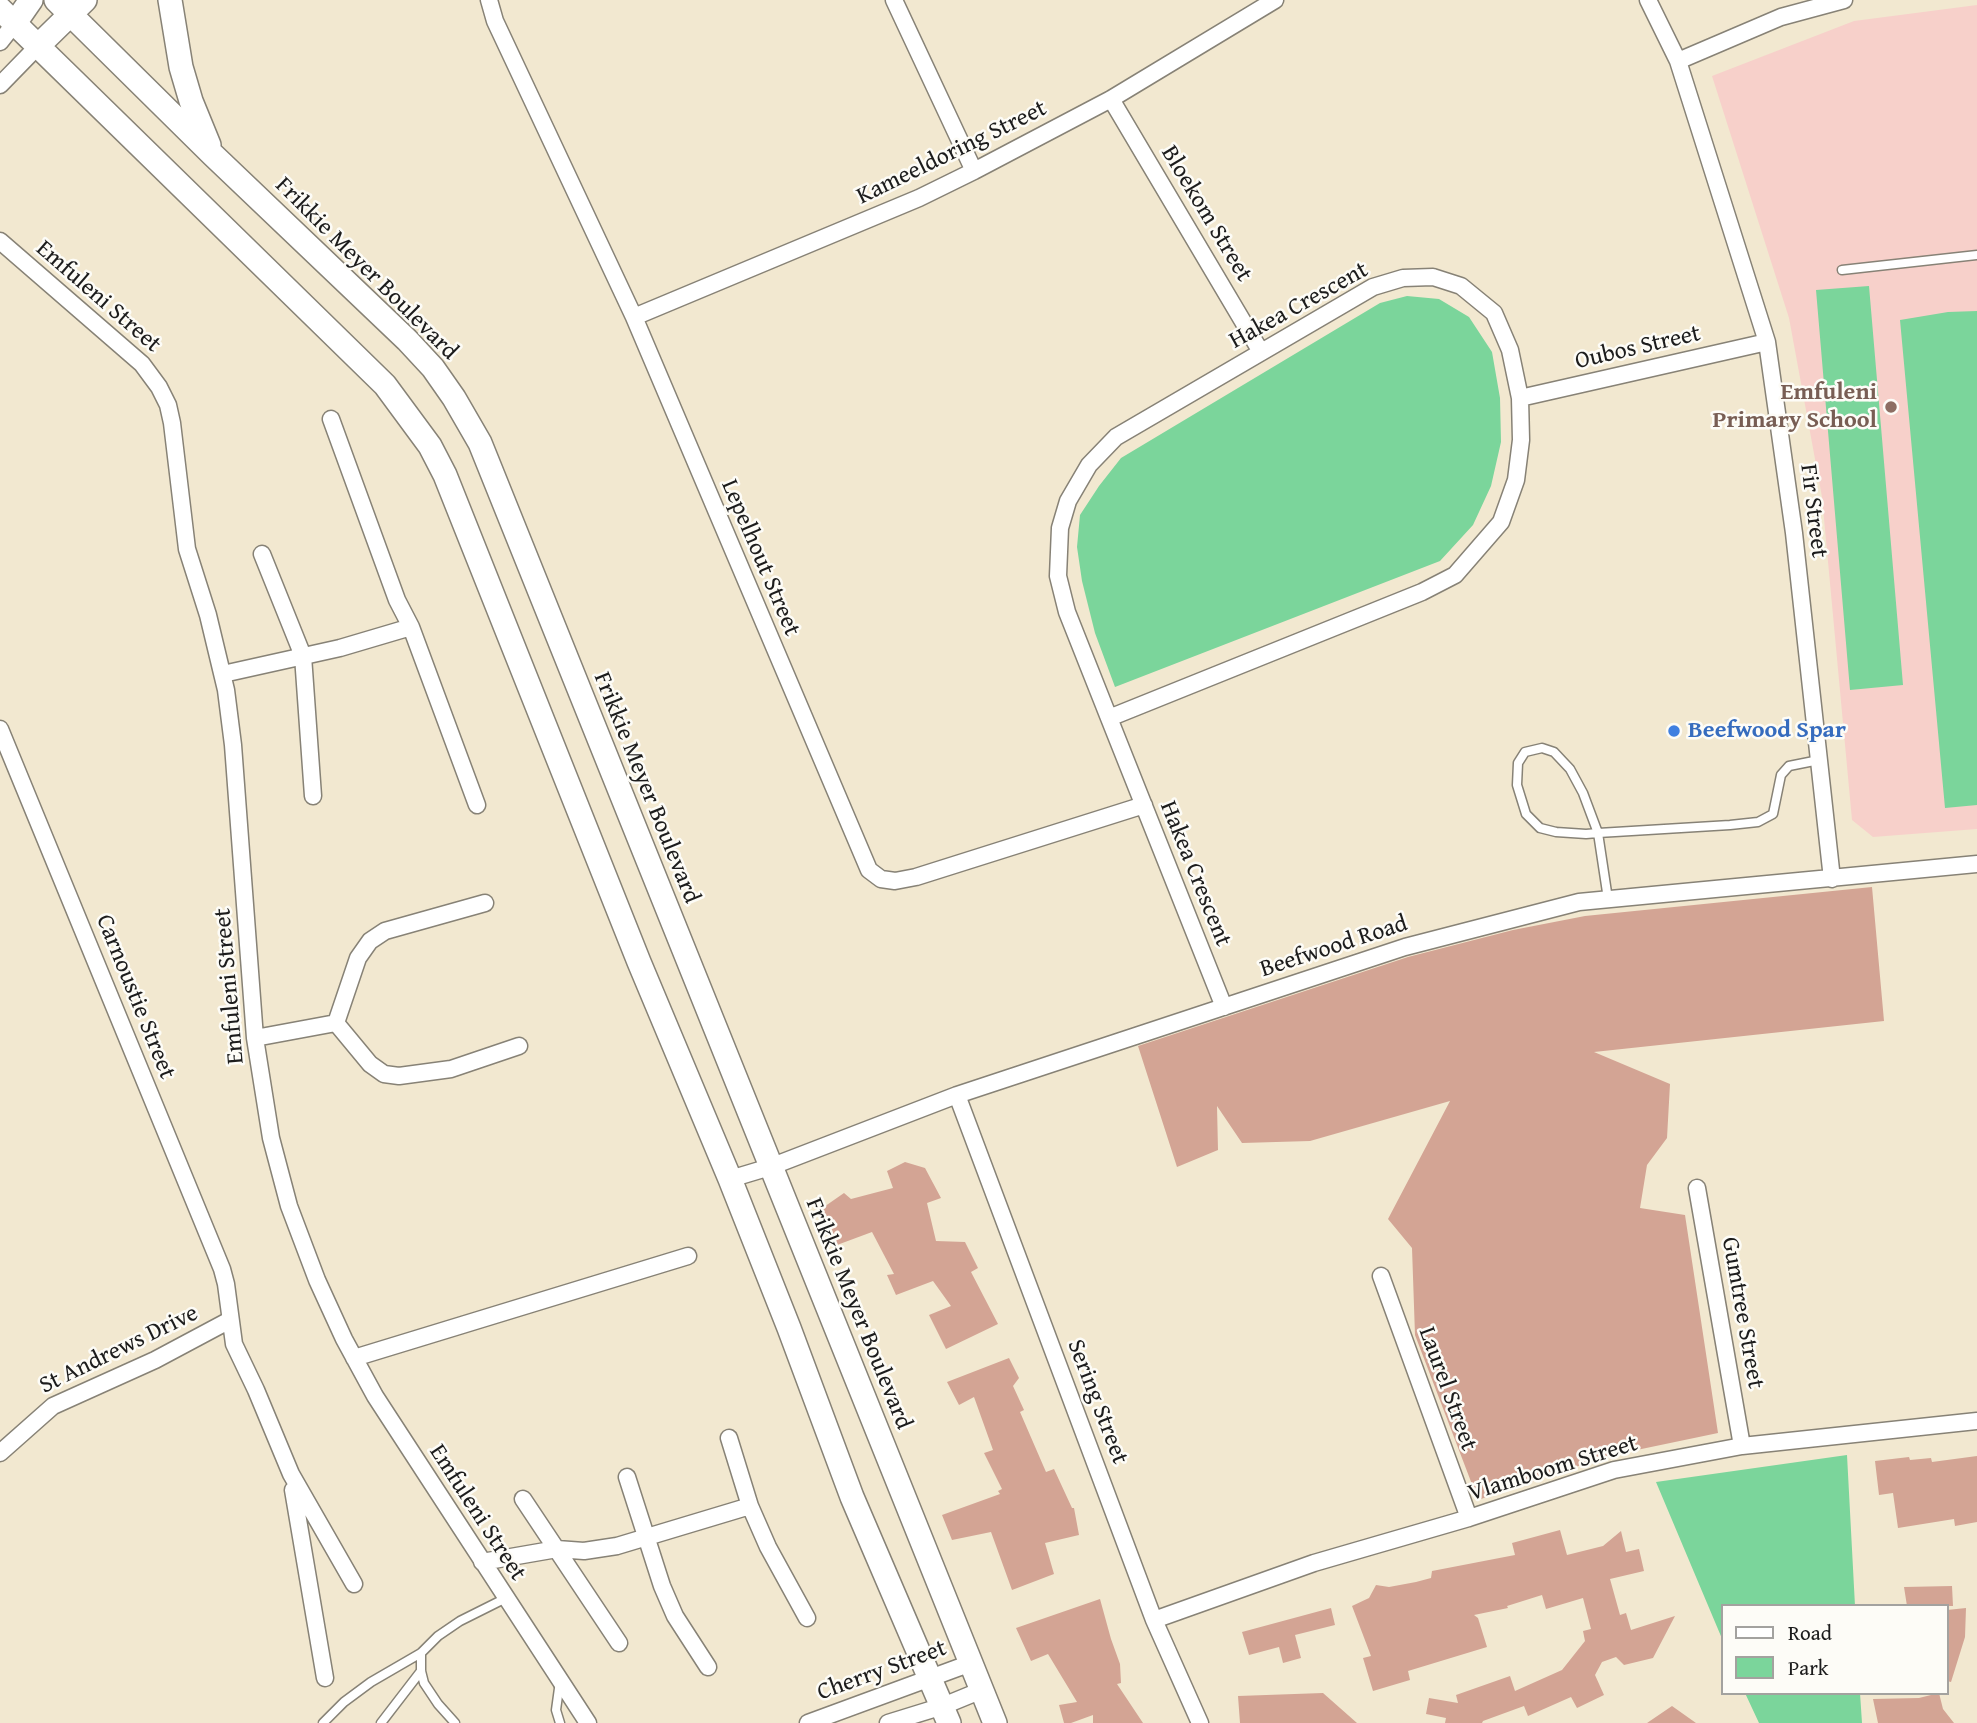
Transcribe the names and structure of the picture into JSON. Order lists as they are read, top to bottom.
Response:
{
  "streets": {
    "street": [
      "Kameeldoring Street",
      "Bloekom Street",
      "Frikkie Meyer Boulevard",
      "Emfuleni Street",
      "Hakea Crescent",
      "Oubos Street",
      "Fir Street",
      "Lepelhout Street",
      "Beefwood Road",
      "Carnoustie Street",
      "Gumtree Street",
      "St Andrews Drive",
      "Laurel Street",
      "Sering Street",
      "Vlamboom Street",
      "Cherry Street"
    ]
  },
  "crossings": [
    ["Kameeldoring Street", "Bloekom Street"],
    ["Kameeldoring Street", "Lepelhout Street"],
    ["Bloekom Street", "Hakea Crescent"],
    ["Frikkie Meyer Boulevard", "Beefwood Road"],
    ["Frikkie Meyer Boulevard", "Cherry Street"],
    ["Hakea Crescent", "Oubos Street"],
    ["Hakea Crescent", "Lepelhout Street"],
    ["Hakea Crescent", "Beefwood Road"],
    ["Oubos Street", "Fir Street"],
    ["Fir Street", "Beefwood Road"],
    ["Beefwood Road", "Sering Street"],
    ["Carnoustie Street", "St Andrews Drive"],
    ["Gumtree Street", "Vlamboom Street"],
    ["Laurel Street", "Vlamboom Street"],
    ["Sering Street", "Vlamboom Street"]
  ],
  "places": ["Emfuleni Primary School", "Beefwood Spar"],
  "legend": ["Road", "Park"]
}
